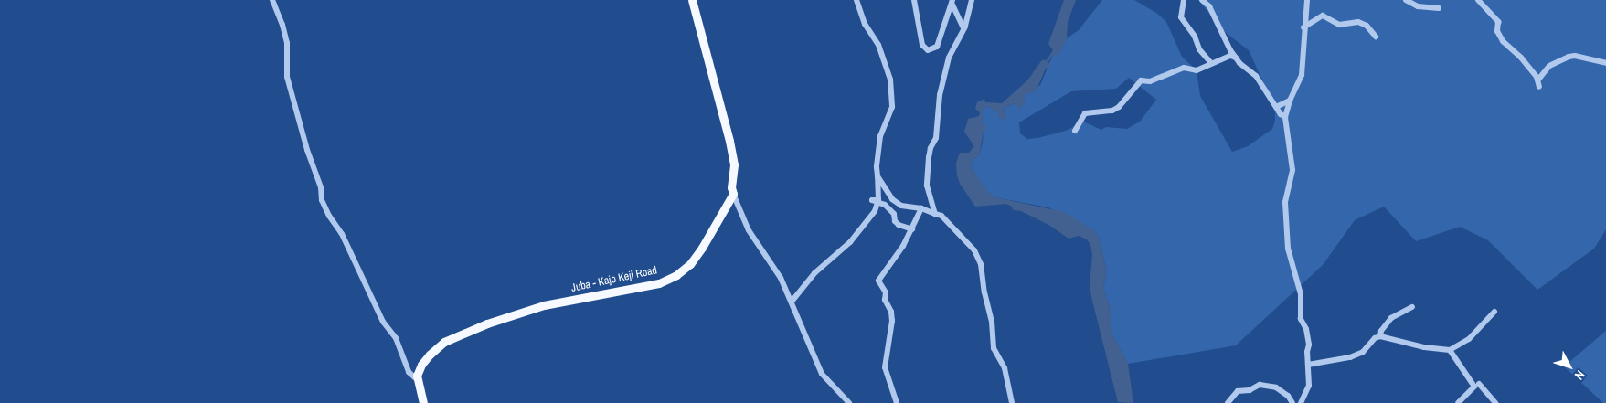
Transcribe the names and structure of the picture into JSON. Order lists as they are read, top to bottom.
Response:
{
  "streets": {
    "main road": ["Juba - Kajo Keji Road"]
  },
  "north": "bottom right"
}
